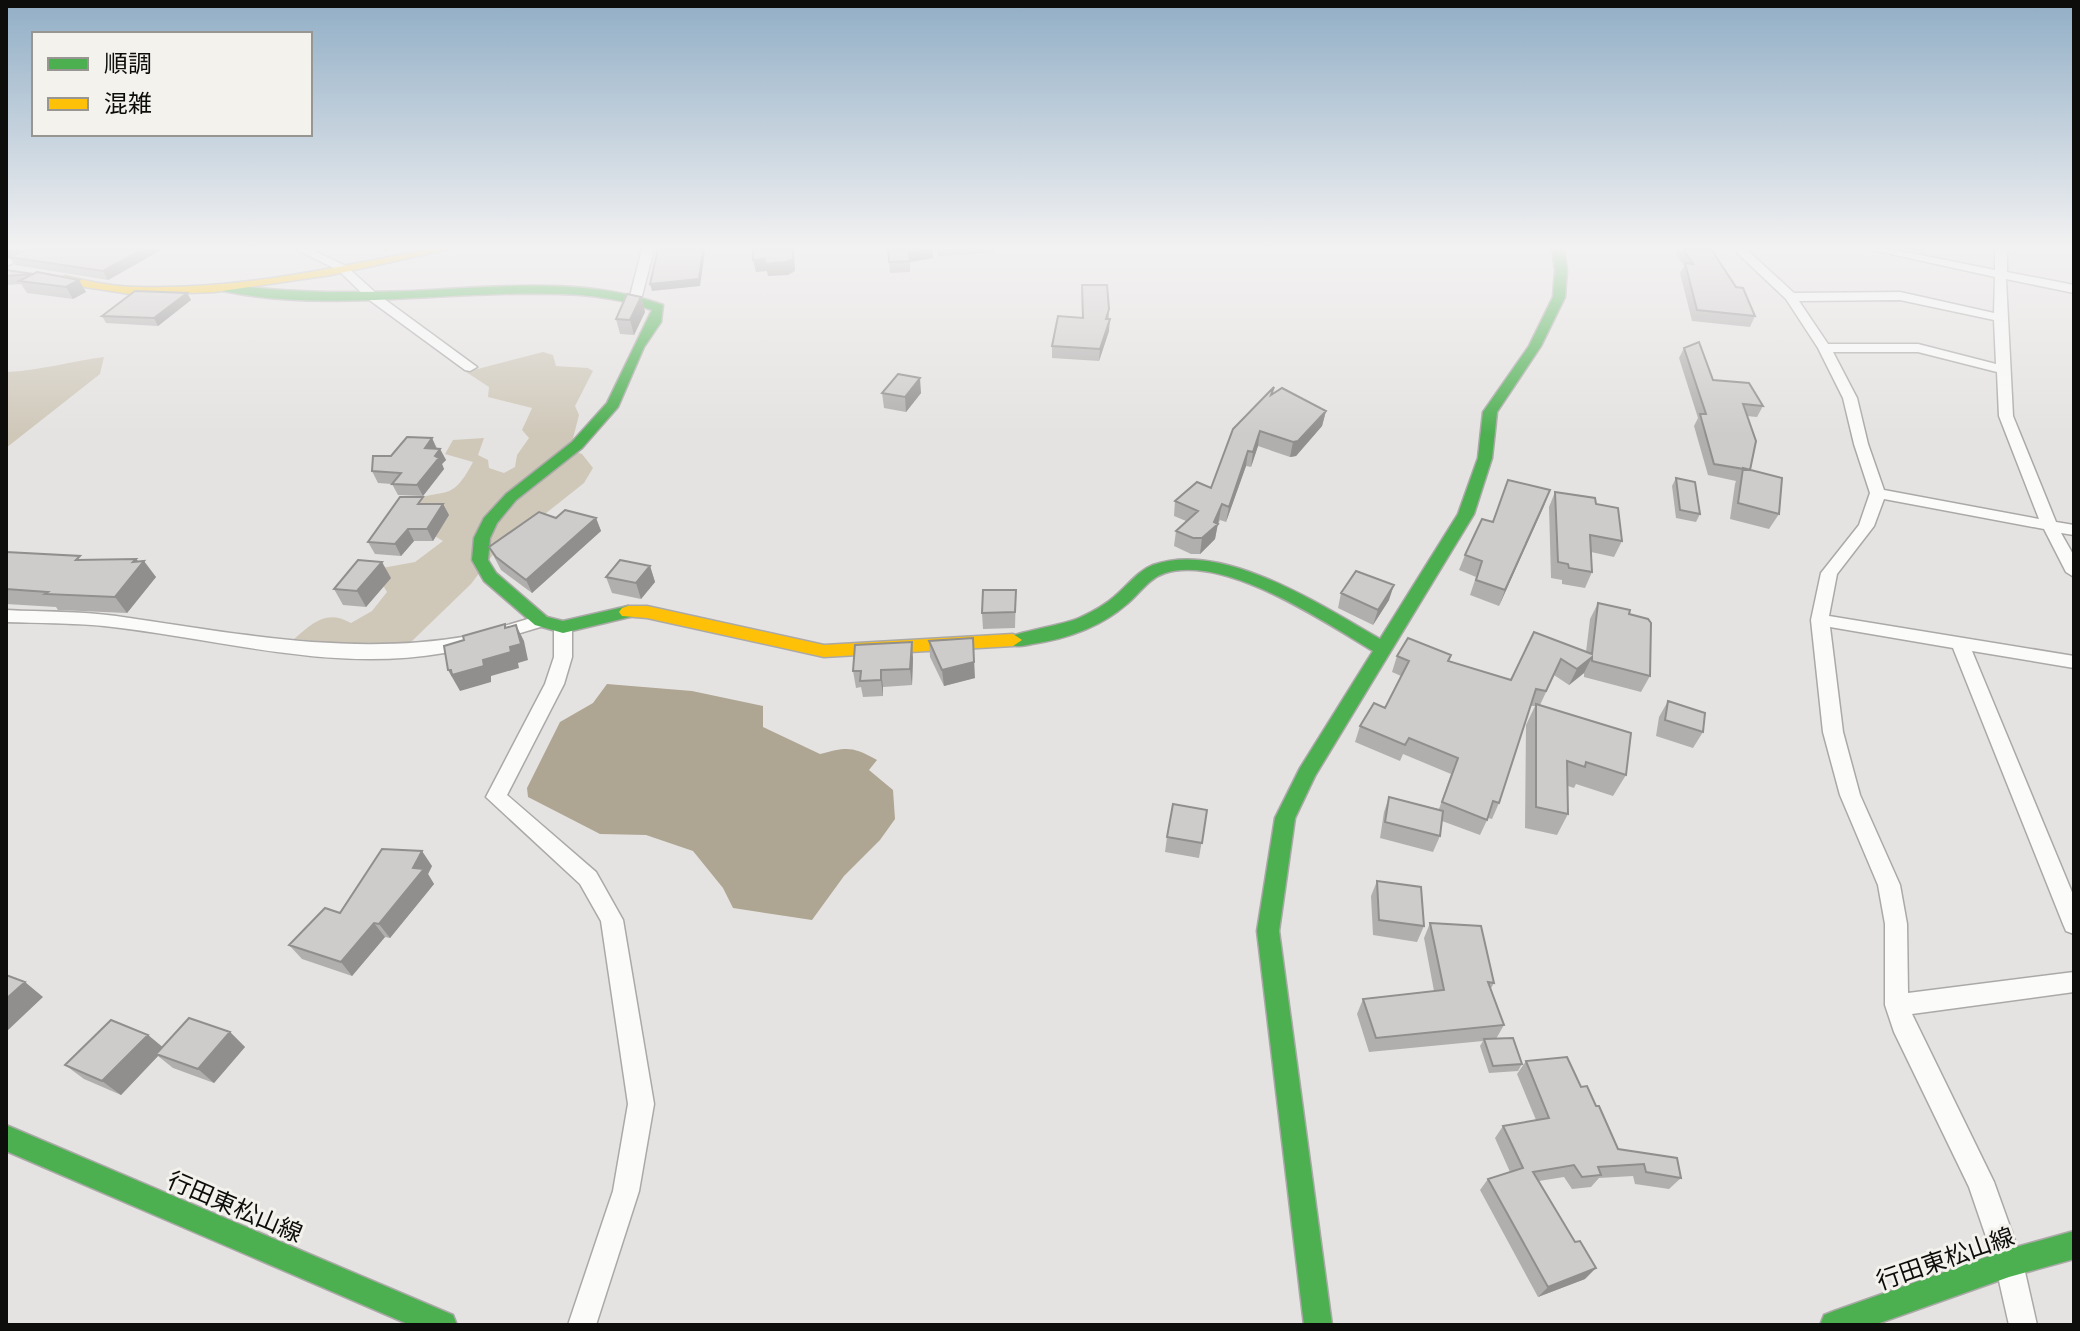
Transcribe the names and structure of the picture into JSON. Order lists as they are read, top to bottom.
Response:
{
  "streets": {
    "street": ["行田東松山線"]
  },
  "legend": ["順調", "混雑"]
}
